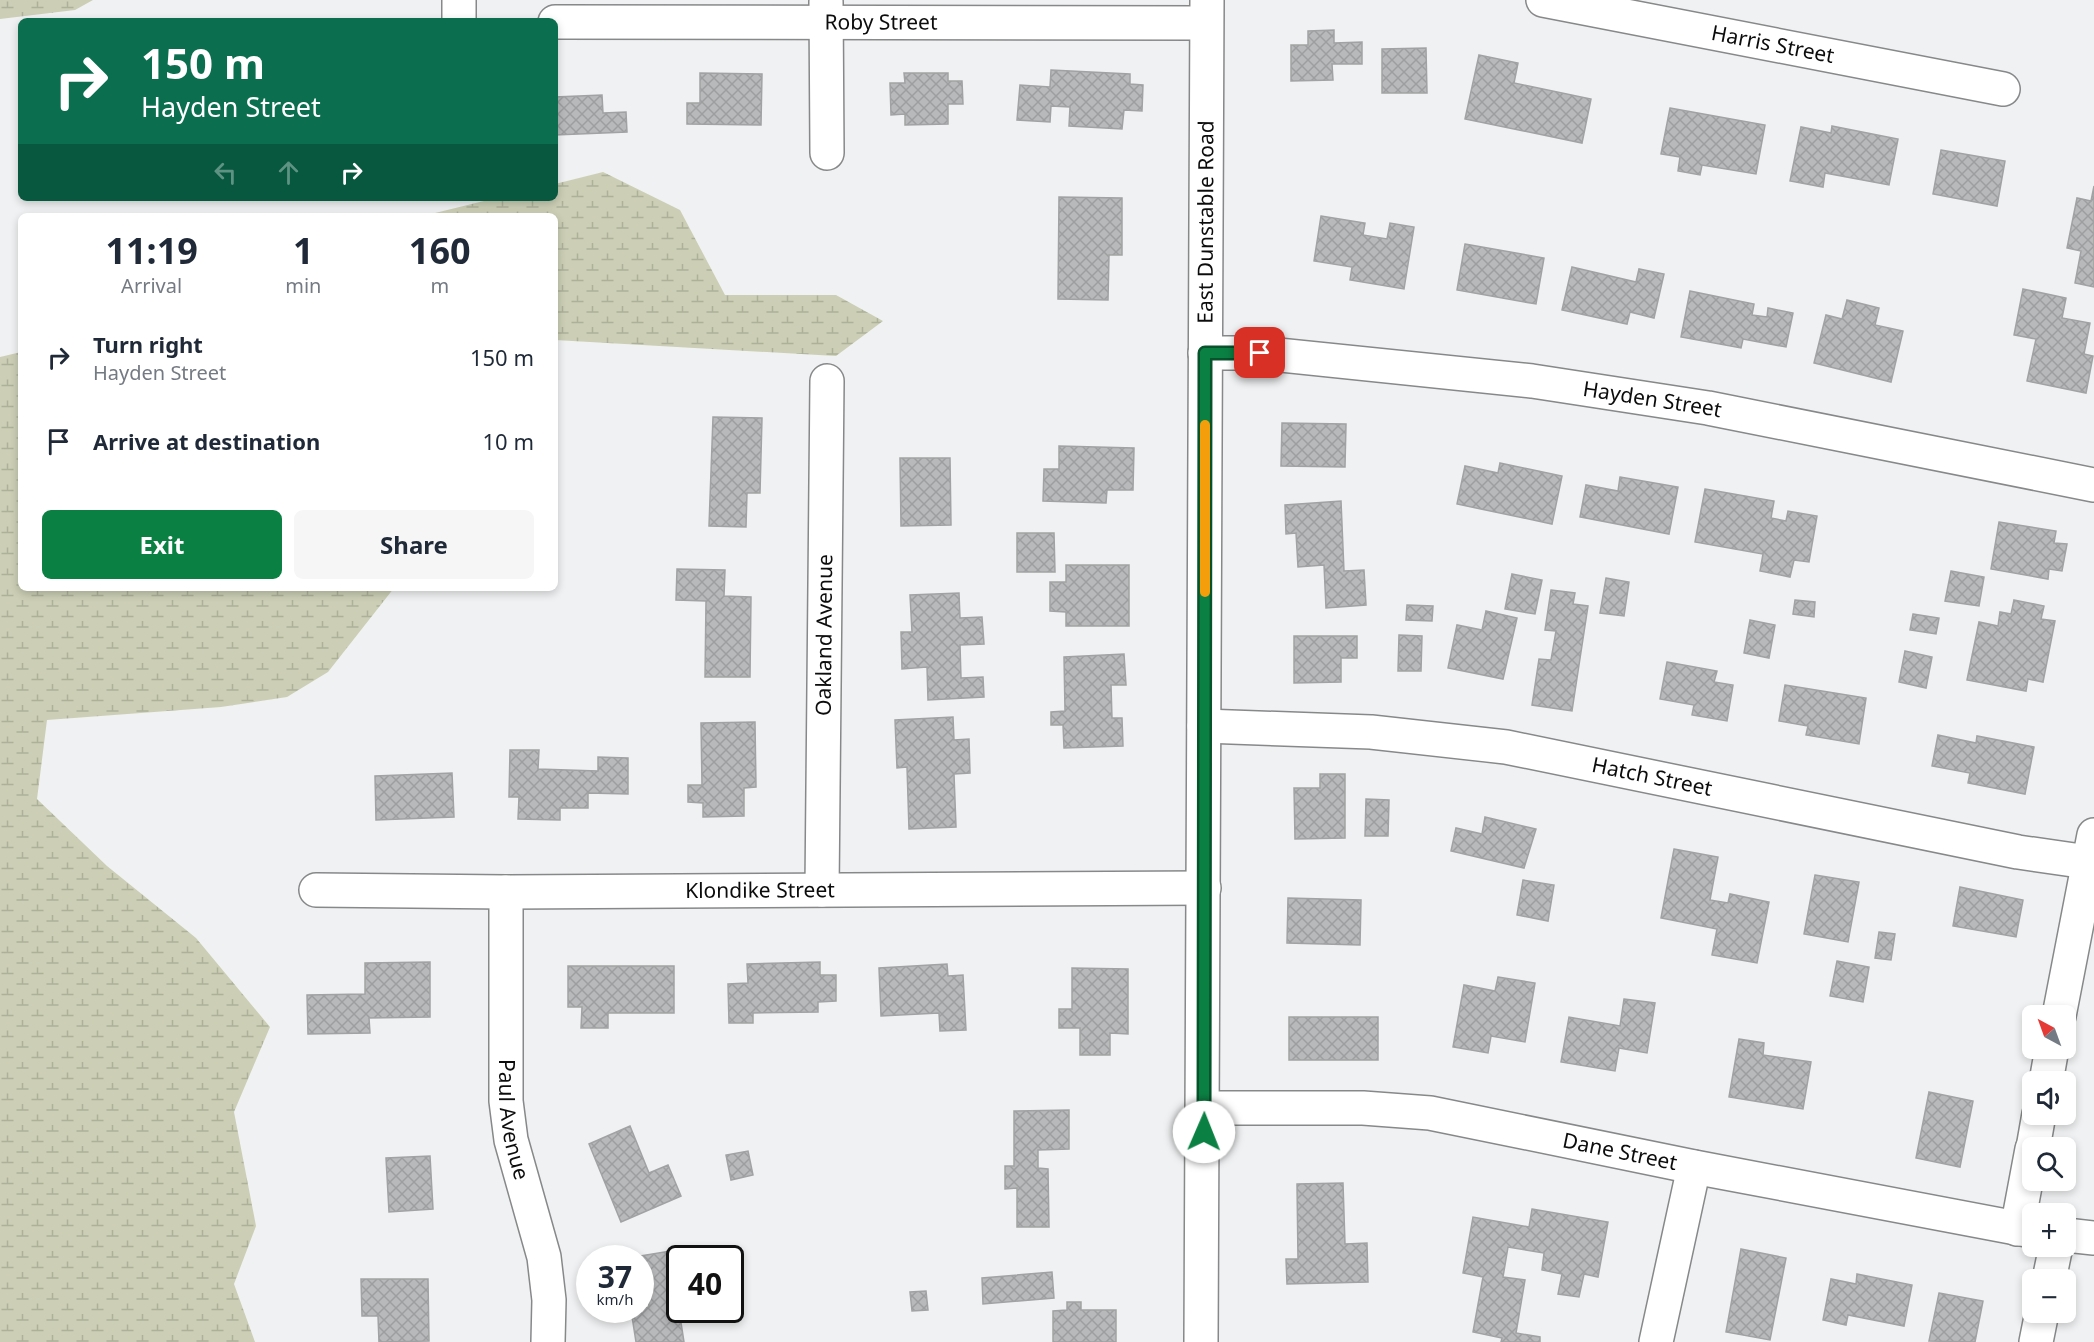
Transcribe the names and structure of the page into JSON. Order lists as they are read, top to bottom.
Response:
{
  "streets": {
    "street": [
      "Roby Street",
      "Harris Street",
      "East Dunstable Road",
      "Hayden Street",
      "Oakland Avenue",
      "Hatch Street",
      "Klondike Street",
      "Paul Avenue",
      "Dane Street"
    ]
  },
  "crossings": [
    ["Roby Street", "East Dunstable Road"],
    ["East Dunstable Road", "Hayden Street"],
    ["East Dunstable Road", "Hatch Street"],
    ["East Dunstable Road", "Klondike Street"],
    ["East Dunstable Road", "Dane Street"],
    ["Oakland Avenue", "Klondike Street"],
    ["Klondike Street", "Paul Avenue"]
  ],
  "north": "top left",
  "page": {
    "turn": ["150 m", "Hayden Street"],
    "eta": [
      "11:19",
      "Arrival",
      "1",
      "min",
      "160",
      "m"
    ],
    "list": [
      {
        "name": "Turn right",
        "note": "Hayden Street",
        "value": "150 m"
      },
      {
        "name": "Arrive at destination",
        "value": "10 m"
      }
    ],
    "buttons": ["Exit", "Share"],
    "map_buttons": ["+", "−"],
    "speed": "37 km/h",
    "limit": "40"
  }
}
